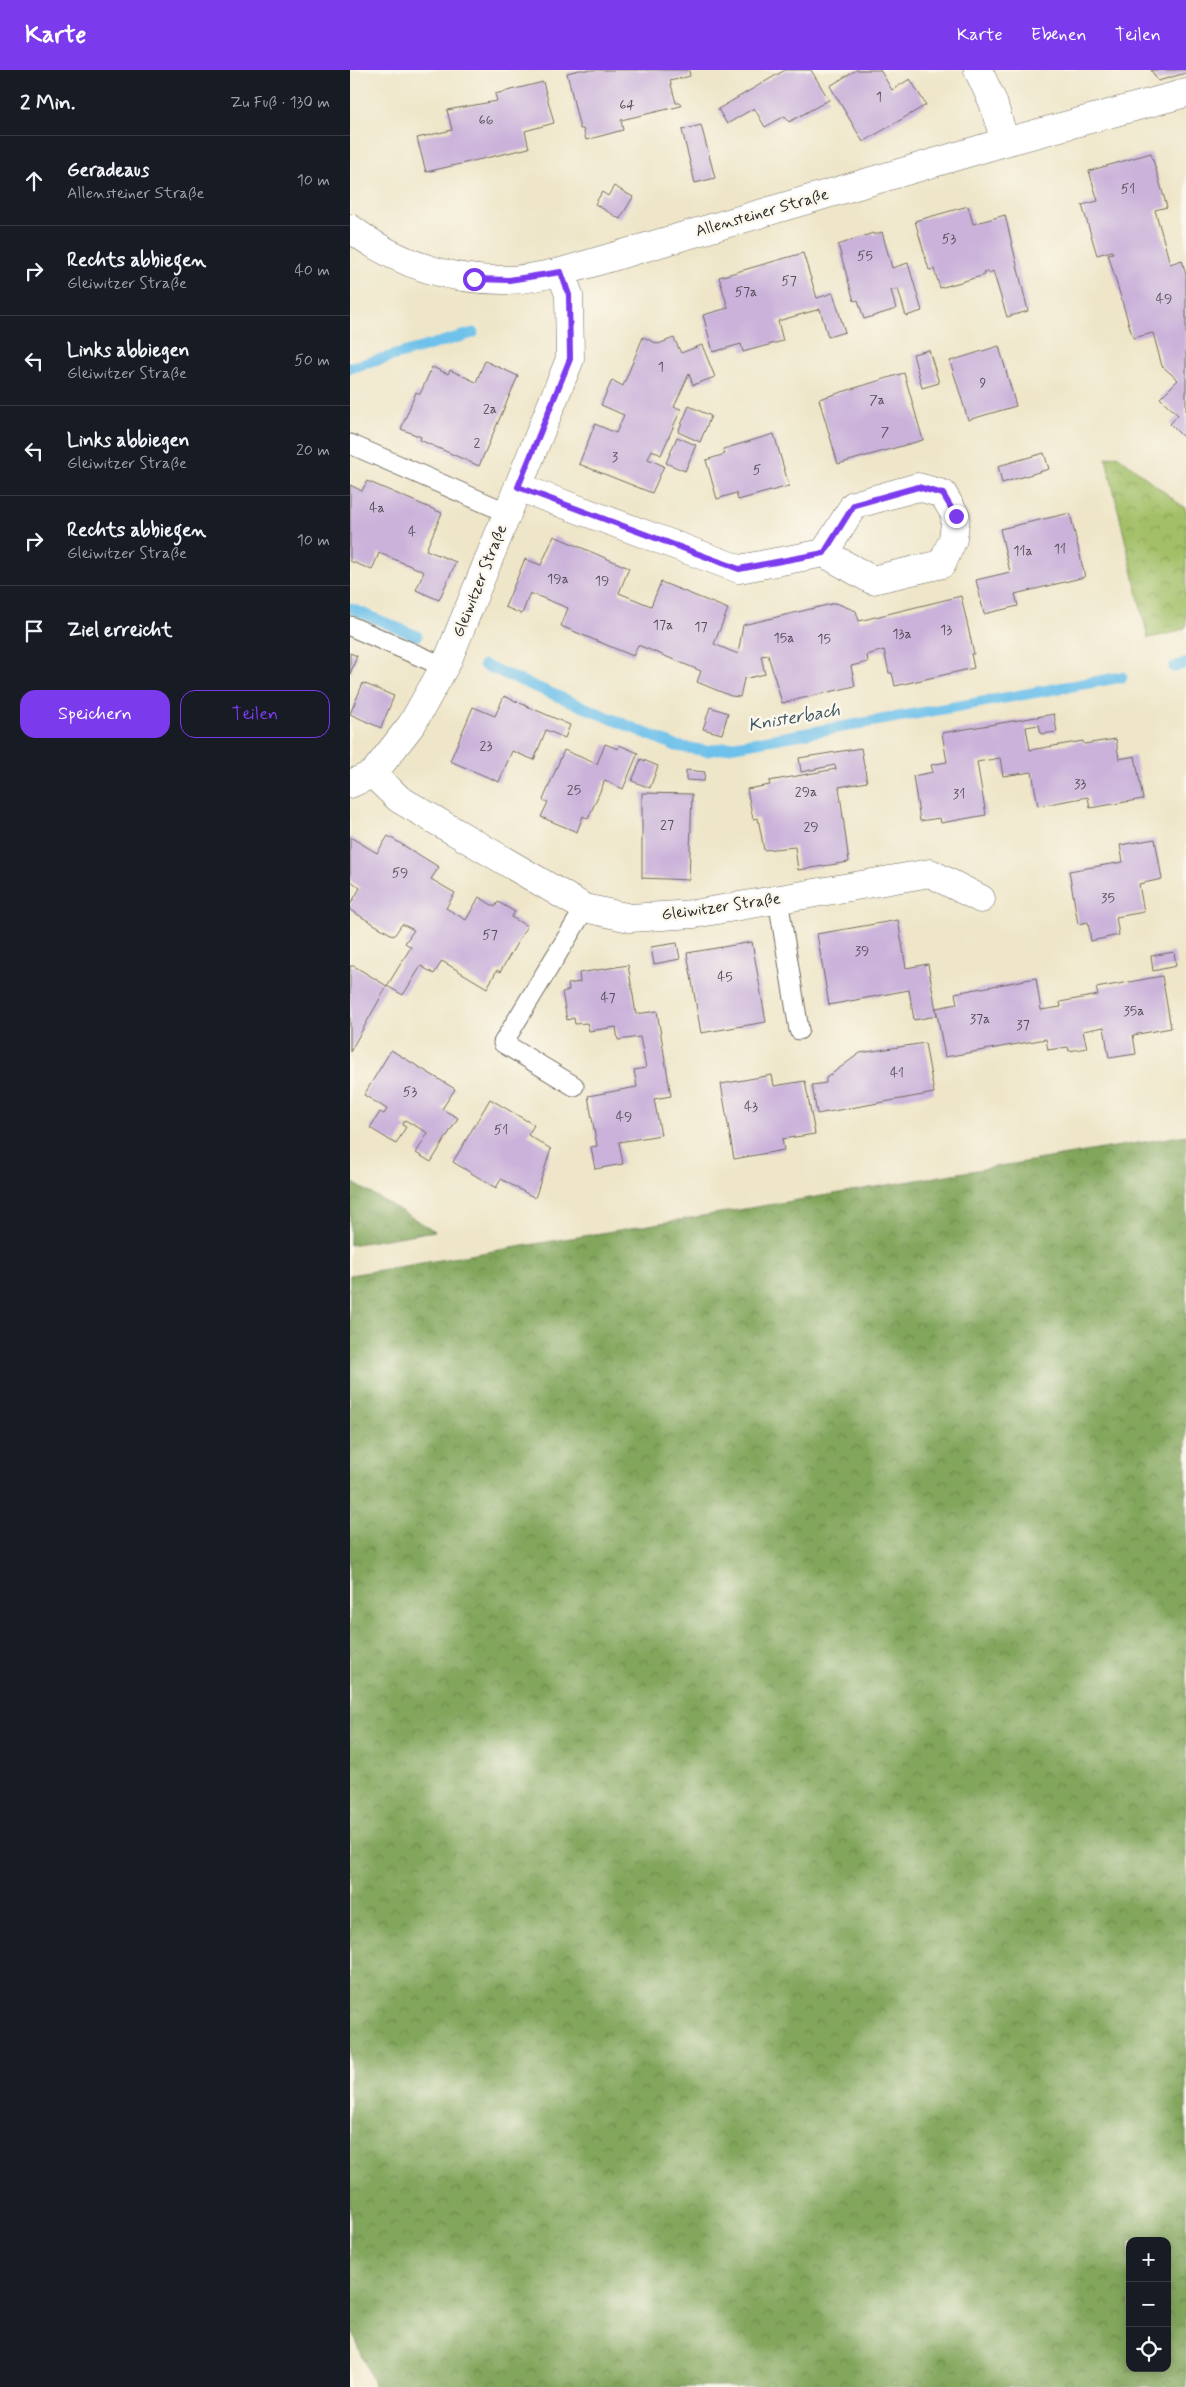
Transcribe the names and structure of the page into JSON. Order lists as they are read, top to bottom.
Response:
{
  "streets": {
    "street": ["Allensteiner Straße", "Gleiwitzer Straße"]
  },
  "crossings": [
    ["Allensteiner Straße", "Gleiwitzer Straße"]
  ],
  "water": ["Knisterbach"],
  "house_numbers": [
    "1",
    "64",
    "66",
    "51",
    "53",
    "55",
    "57",
    "57a",
    "49",
    "1",
    "9",
    "7a",
    "2a",
    "7",
    "2",
    "3",
    "5",
    "4a",
    "4",
    "11",
    "11a",
    "19a",
    "19",
    "17a",
    "17",
    "13",
    "13a",
    "15a",
    "15",
    "23",
    "33",
    "25",
    "29a",
    "31",
    "27",
    "29",
    "59",
    "35",
    "57",
    "39",
    "45",
    "47",
    "35a",
    "37a",
    "37",
    "41",
    "53",
    "43",
    "49",
    "51"
  ],
  "page": {
    "header": "Karte",
    "nav": ["Karte", "Ebenen", "Teilen"],
    "heading": ["2 Min.", "Zu Fuß · 130 m"],
    "list": [
      ["Geradeaus", "Allensteiner Straße", "10 m"],
      ["Rechts abbiegen", "Gleiwitzer Straße", "40 m"],
      ["Links abbiegen", "Gleiwitzer Straße", "50 m"],
      ["Links abbiegen", "Gleiwitzer Straße", "20 m"],
      ["Rechts abbiegen", "Gleiwitzer Straße", "10 m"],
      "Ziel erreicht"
    ],
    "buttons": ["Speichern", "Teilen"],
    "map_buttons": ["+", "−"]
  }
}
